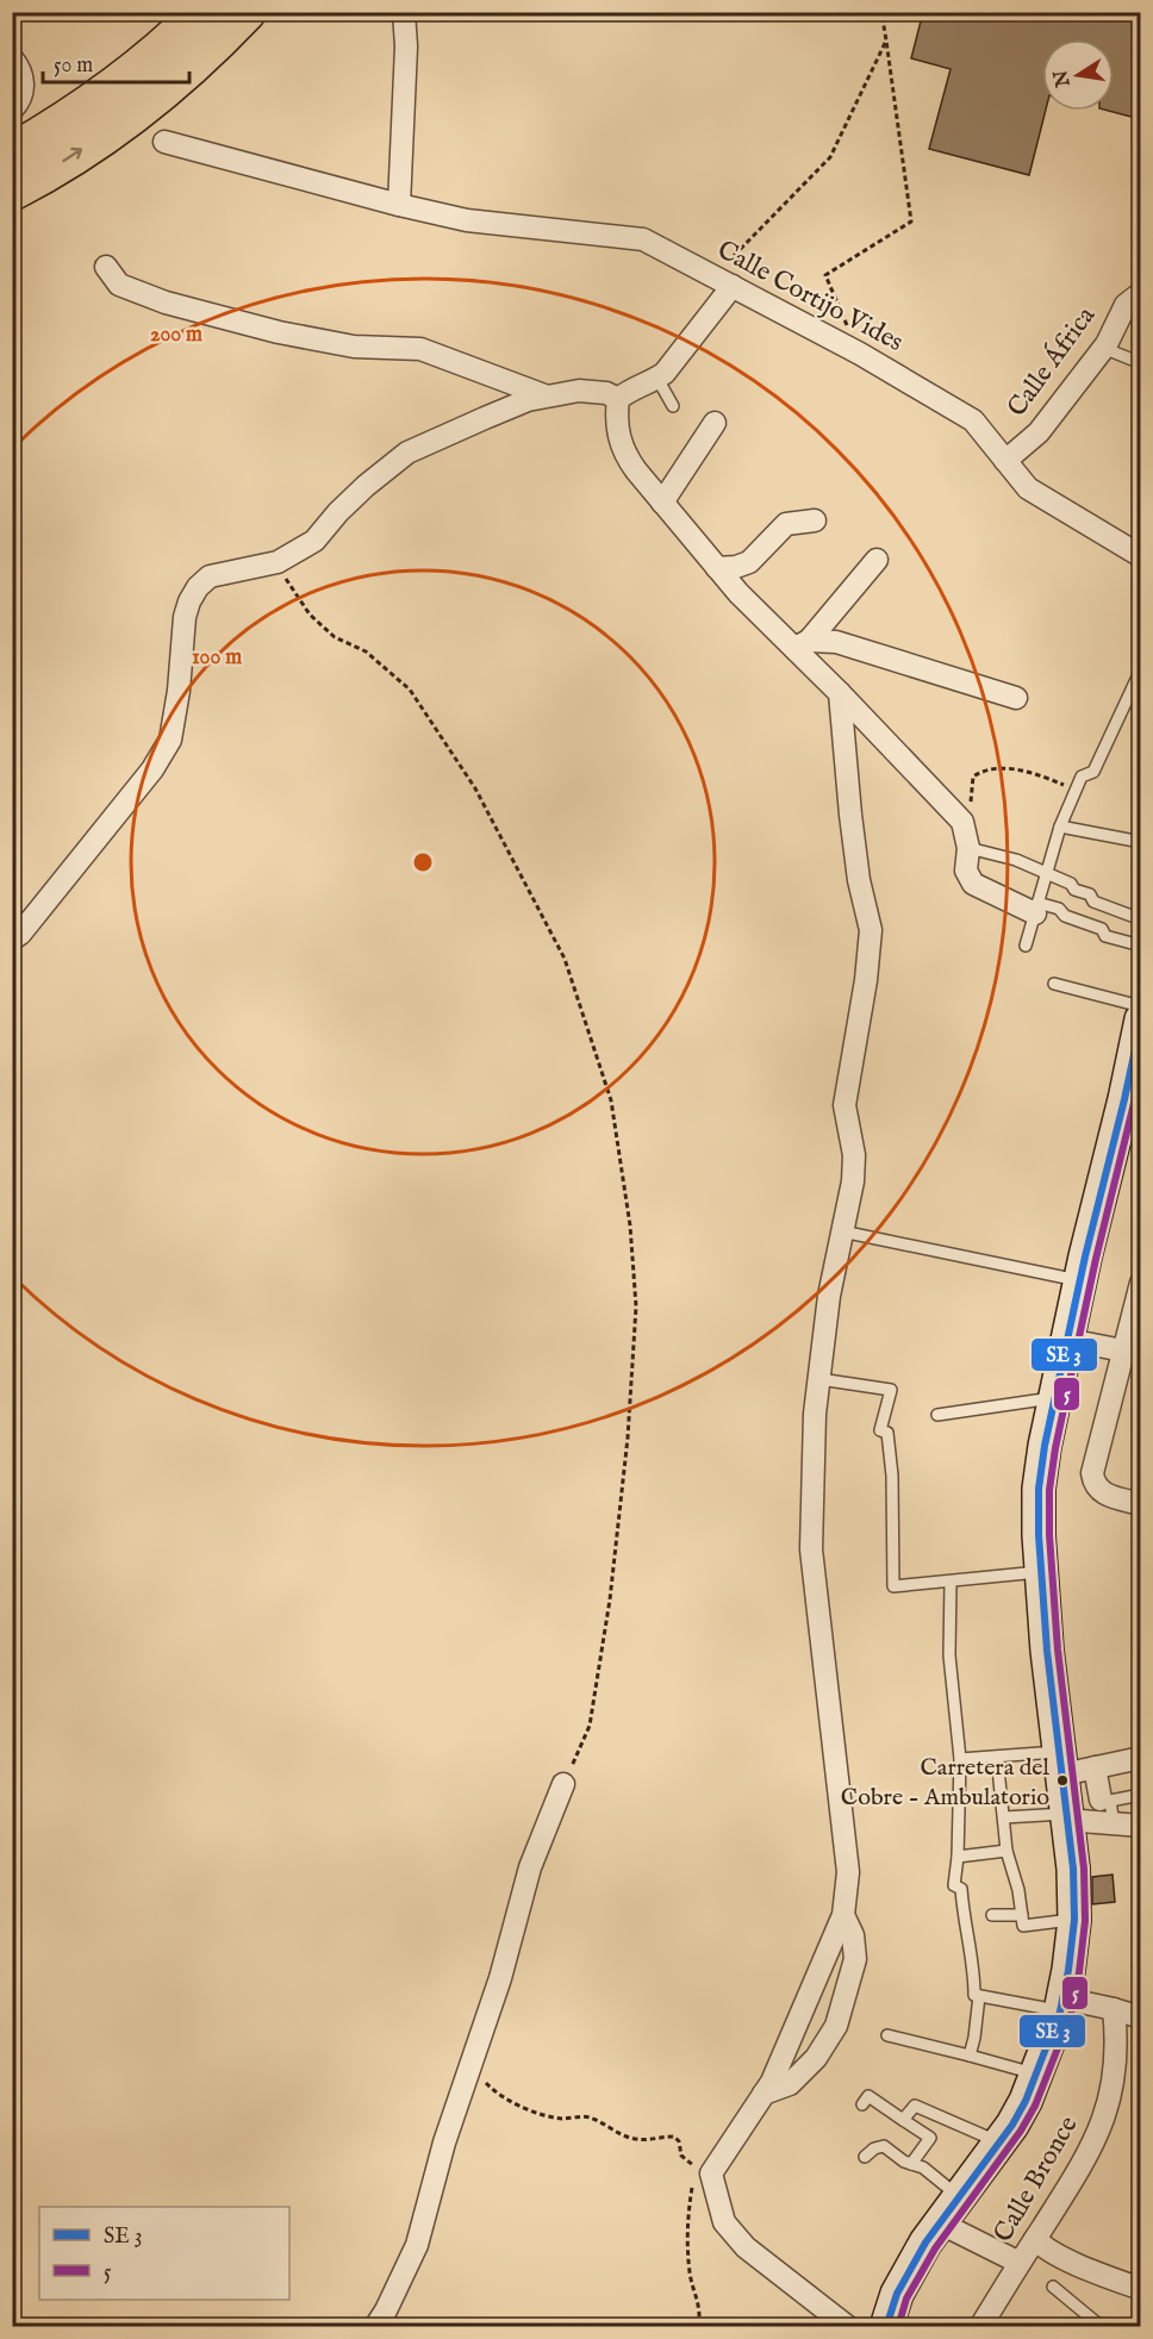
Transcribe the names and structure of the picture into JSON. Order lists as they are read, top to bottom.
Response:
{
  "streets": {
    "street": ["Calle Cortijo Vides", "Calle África", "Calle Bronce"]
  },
  "crossings": [
    ["Calle Cortijo Vides", "Calle África"]
  ],
  "places": ["Carretera del Cobre - Ambulatorio"],
  "lines": ["transit line 5"],
  "legend": ["SE 3", "5"],
  "scale_bar": "50 m",
  "north": "left",
  "rings": ["200 m", "100 m"]
}
